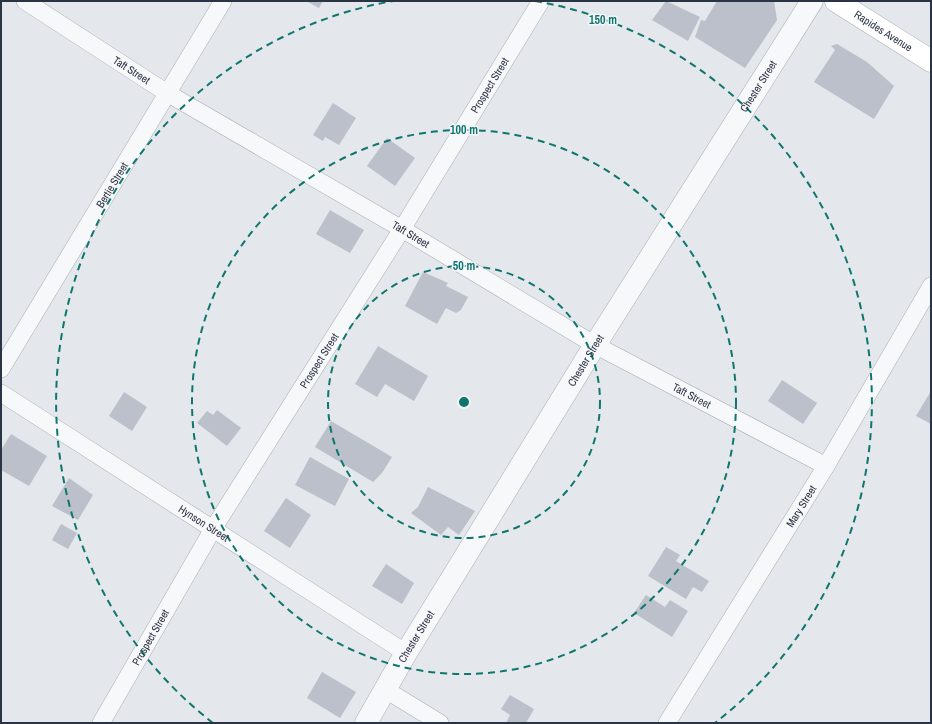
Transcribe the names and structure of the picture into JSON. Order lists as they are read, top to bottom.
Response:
{
  "streets": {
    "main road": ["Rapides Avenue"],
    "street": [
      "Taft Street",
      "Prospect Street",
      "Chester Street",
      "Bertie Street",
      "Mary Street",
      "Hynson Street"
    ]
  },
  "crossings": [
    ["Taft Street", "Prospect Street"],
    ["Taft Street", "Chester Street"],
    ["Taft Street", "Bertie Street"],
    ["Taft Street", "Mary Street"],
    ["Prospect Street", "Hynson Street"],
    ["Chester Street", "Hynson Street"]
  ],
  "rings": ["150 m", "100 m", "50 m"]
}
